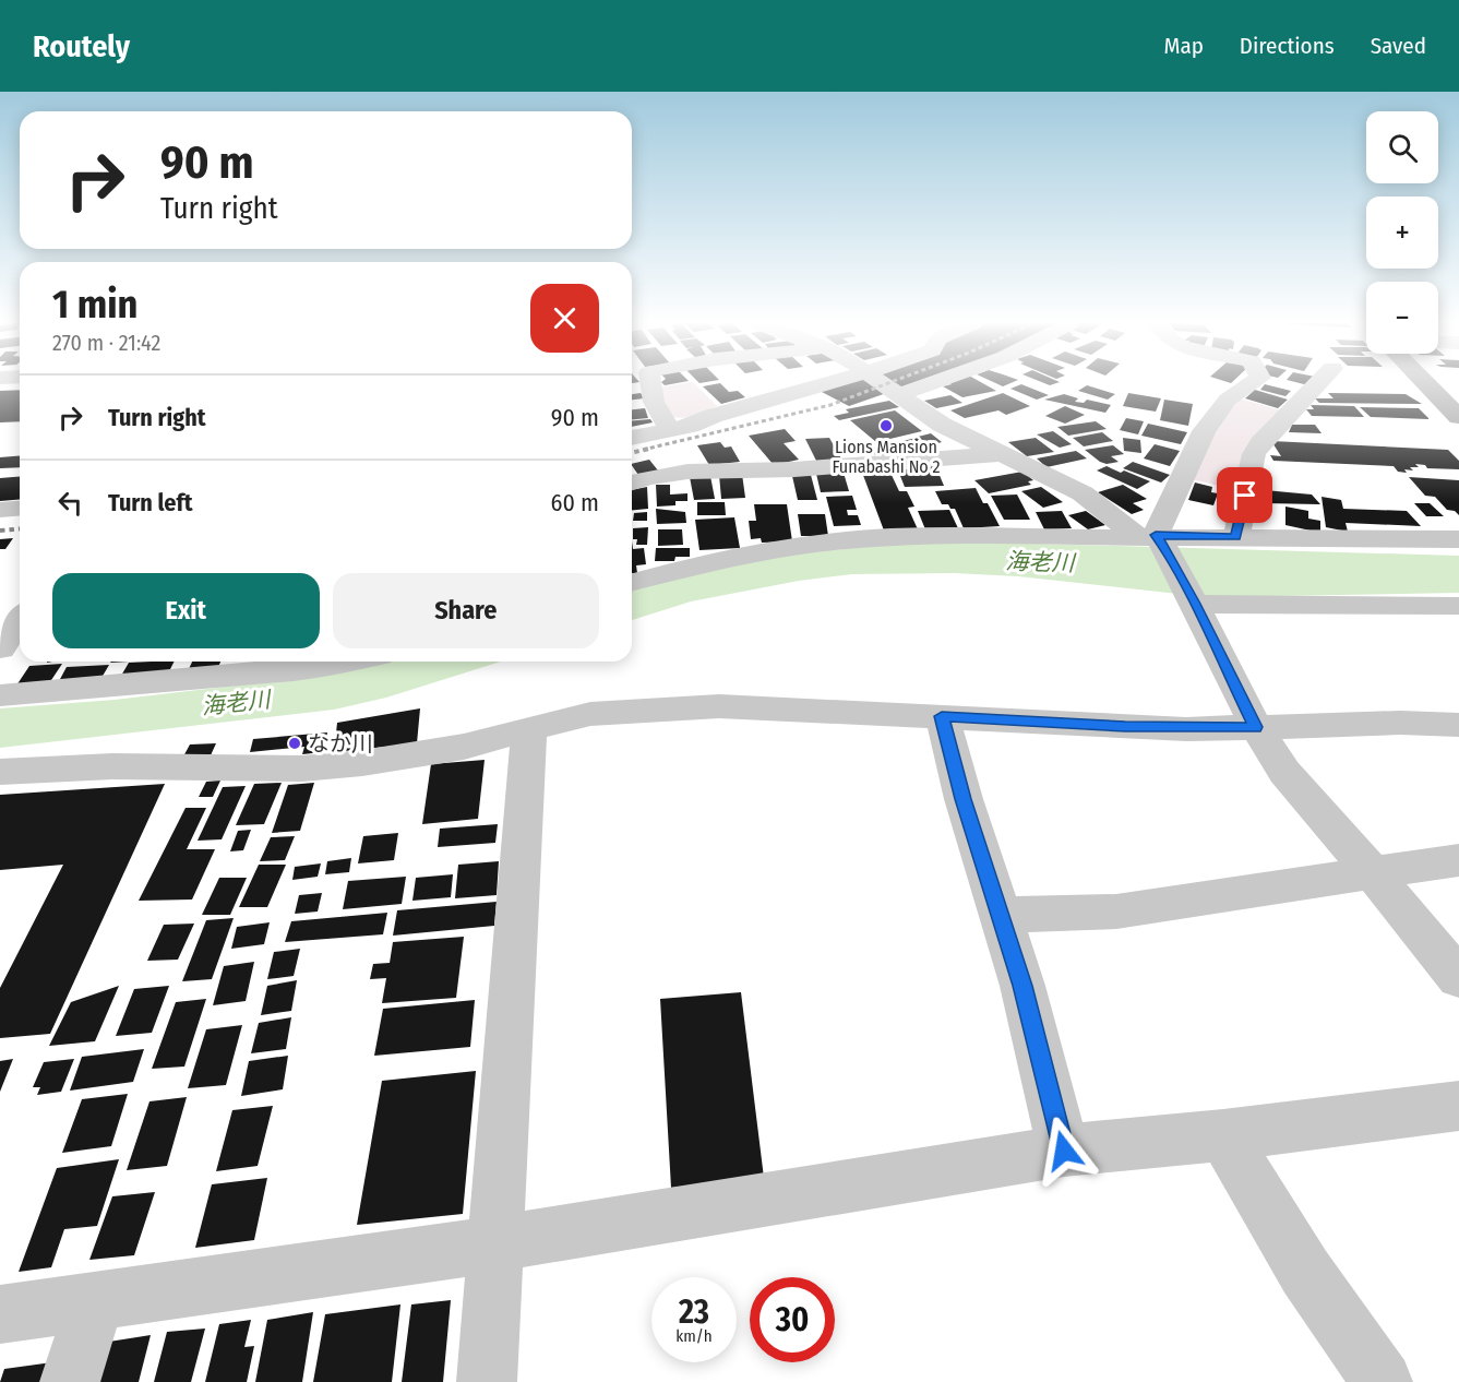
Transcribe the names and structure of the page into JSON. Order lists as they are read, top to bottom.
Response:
{
  "water": ["海老川"],
  "places": ["Lions Mansion Funabashi No 2", "なか川"],
  "page": {
    "header": "Routely",
    "nav": ["Map", "Directions", "Saved"],
    "map_buttons": ["+", "−"],
    "turn": ["90 m", "Turn right"],
    "heading": ["1 min", "270 m · 21:42"],
    "list": [
      {
        "name": "Turn right",
        "value": "90 m"
      },
      {
        "name": "Turn left",
        "value": "60 m"
      }
    ],
    "buttons": ["Exit", "Share"],
    "speed": "23 km/h",
    "limit": "30"
  }
}
